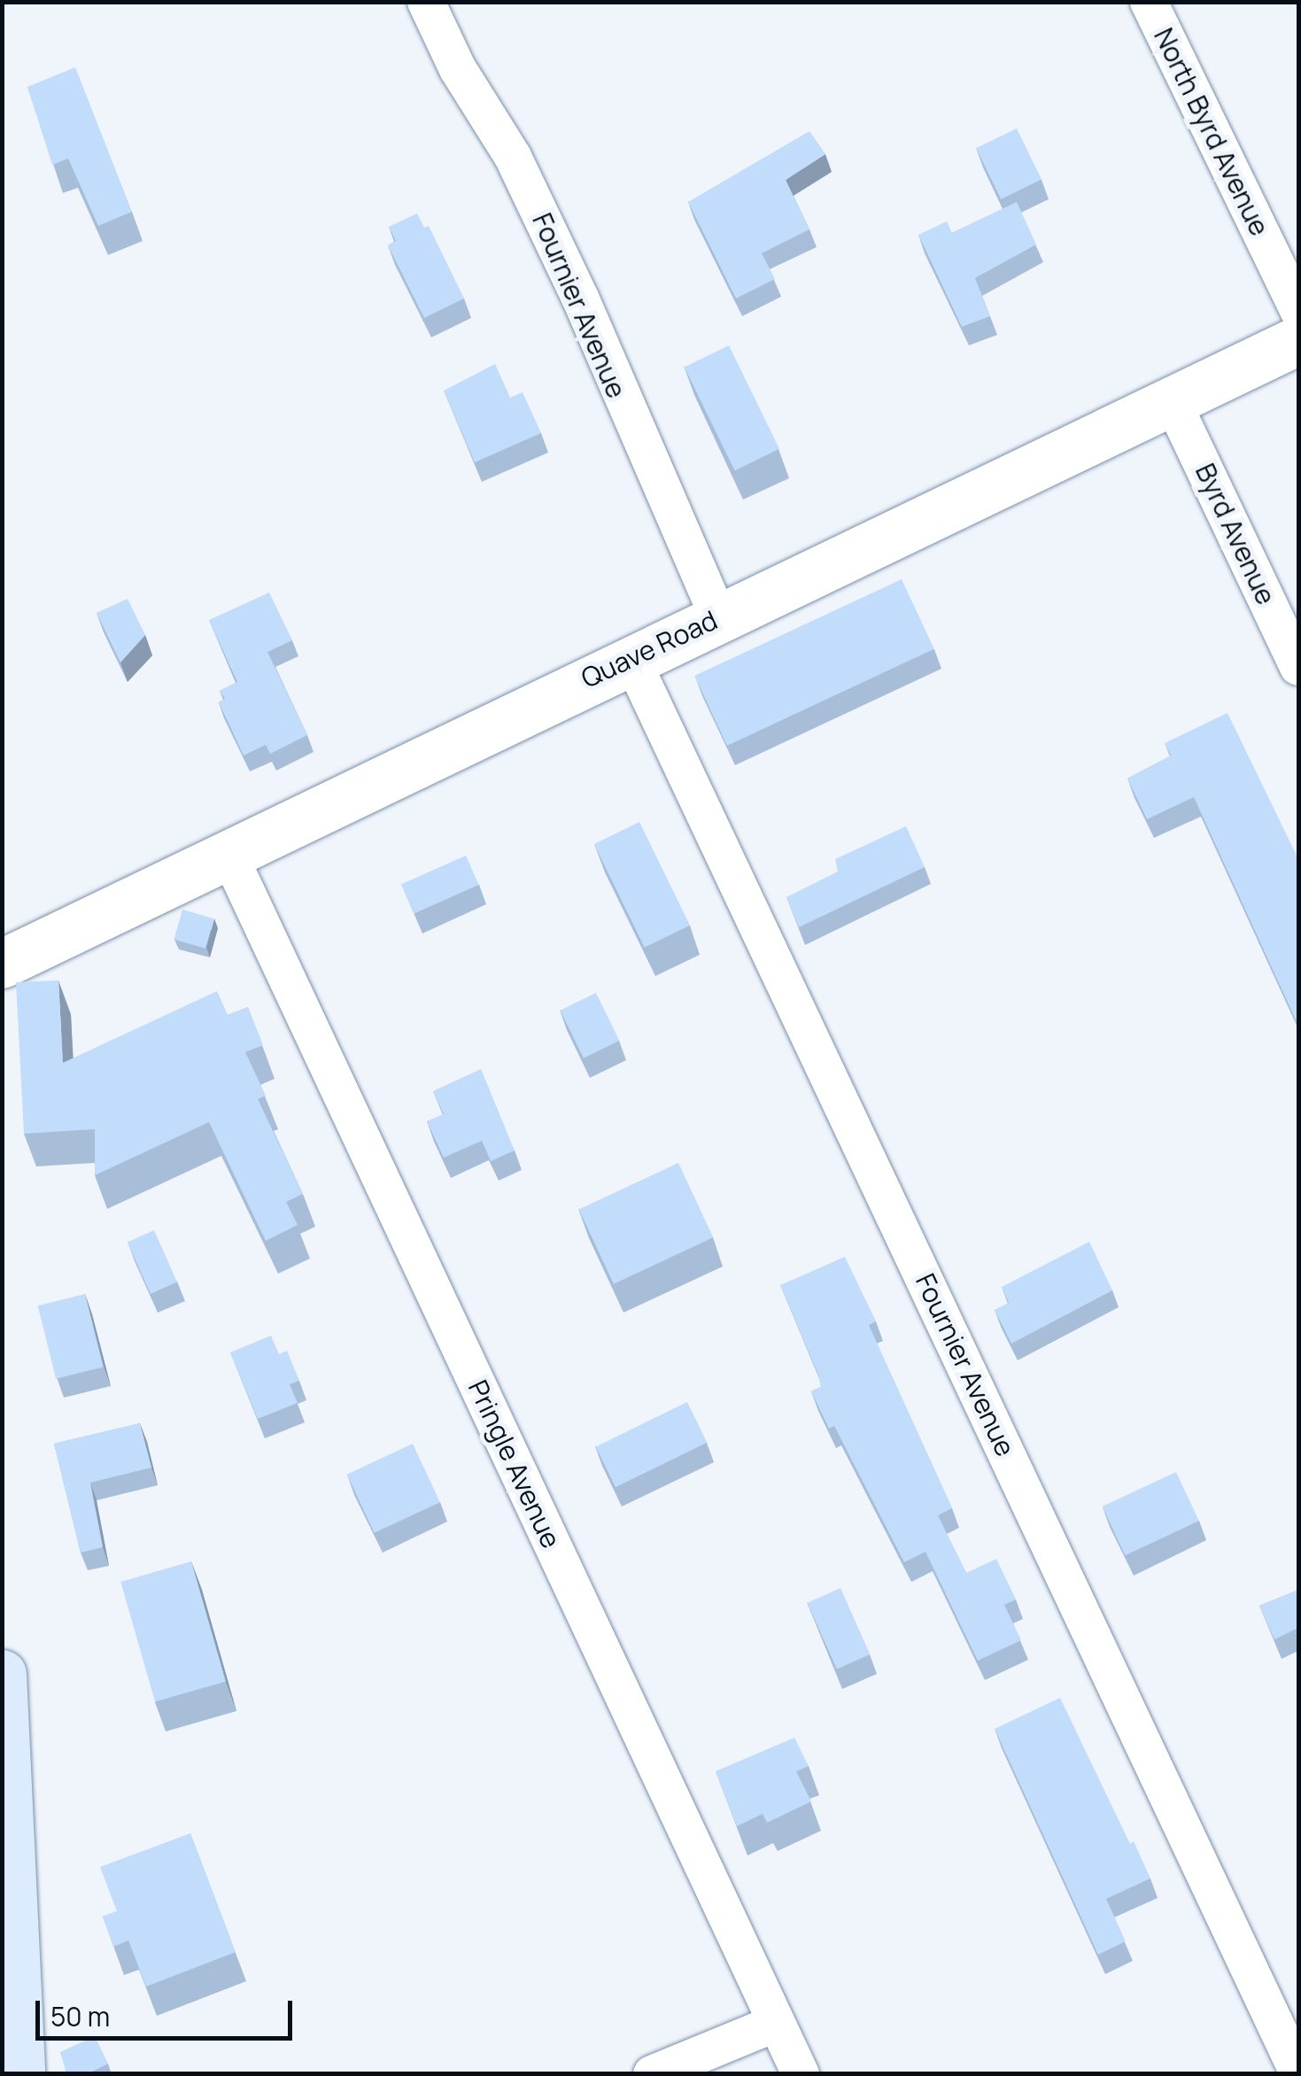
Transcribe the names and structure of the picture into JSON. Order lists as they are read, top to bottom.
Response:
{
  "streets": {
    "street": [
      "North Byrd Avenue",
      "Fournier Avenue",
      "Byrd Avenue",
      "Quave Road",
      "Pringle Avenue"
    ]
  },
  "crossings": [
    ["Fournier Avenue", "Quave Road"],
    ["Byrd Avenue", "Quave Road"],
    ["Quave Road", "Pringle Avenue"]
  ],
  "scale_bar": "50 m"
}
